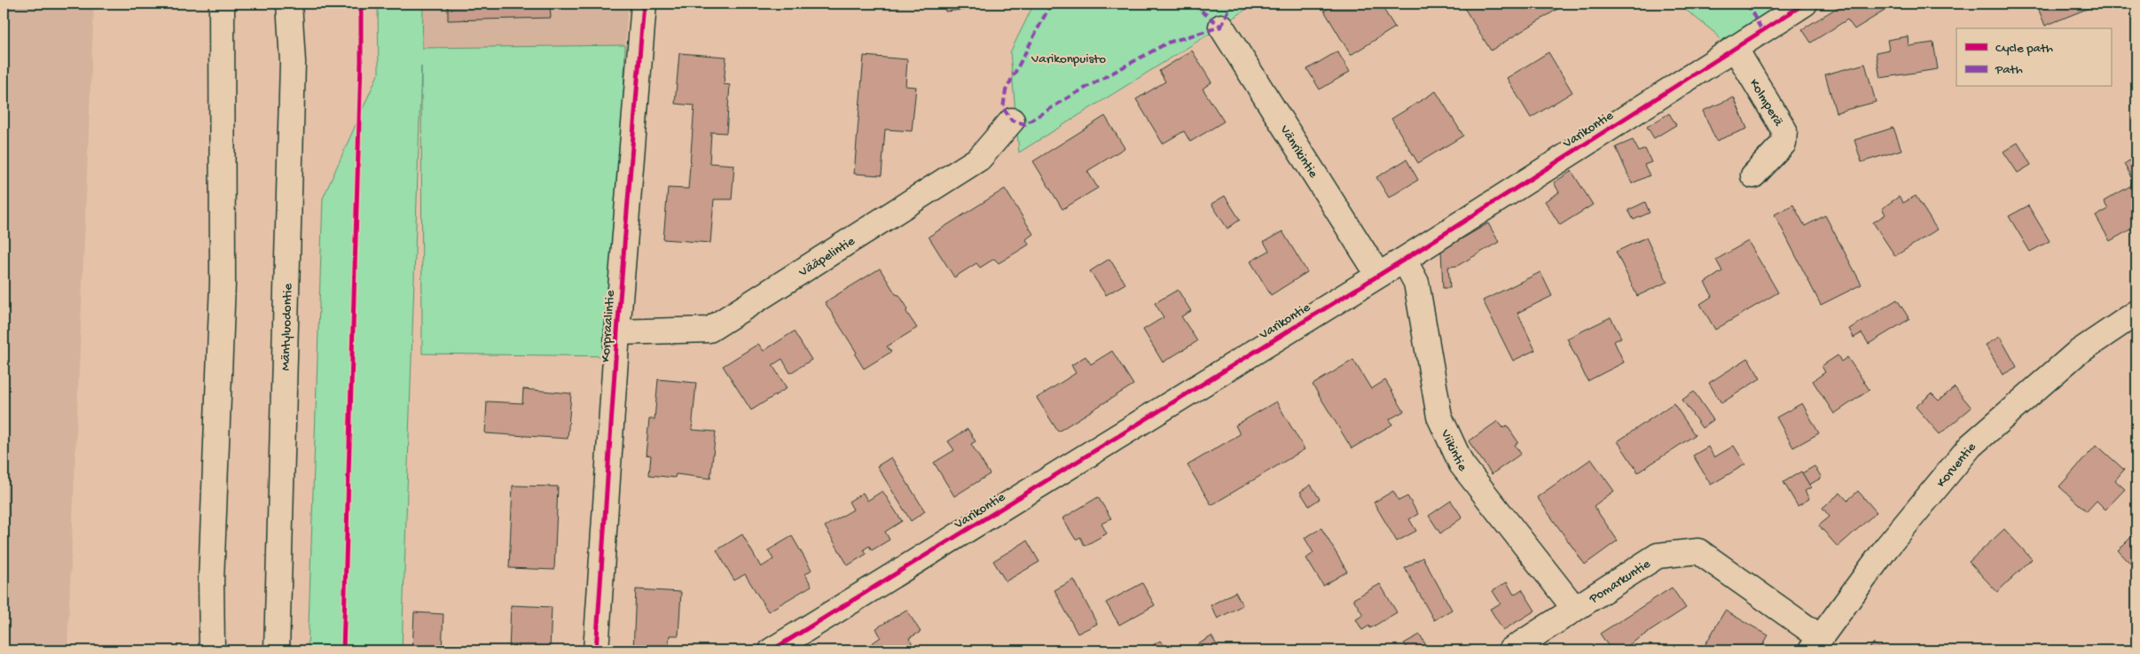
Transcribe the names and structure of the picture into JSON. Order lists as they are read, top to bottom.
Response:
{
  "streets": {
    "main road": [
      "Kolmperä",
      "Varikontie",
      "Vänrikintie",
      "Vääpelintie",
      "Korpraalintie",
      "Mäntyluodontie",
      "Viikintie",
      "Korventie",
      "Pomarkuntie"
    ]
  },
  "crossings": [
    ["Kolmperä", "Varikontie"],
    ["Varikontie", "Vänrikintie"],
    ["Varikontie", "Viikintie"],
    ["Vääpelintie", "Korpraalintie"],
    ["Viikintie", "Pomarkuntie"],
    ["Korventie", "Pomarkuntie"]
  ],
  "parks": ["Varikonpuisto"],
  "legend": ["Cycle path", "Path"]
}
